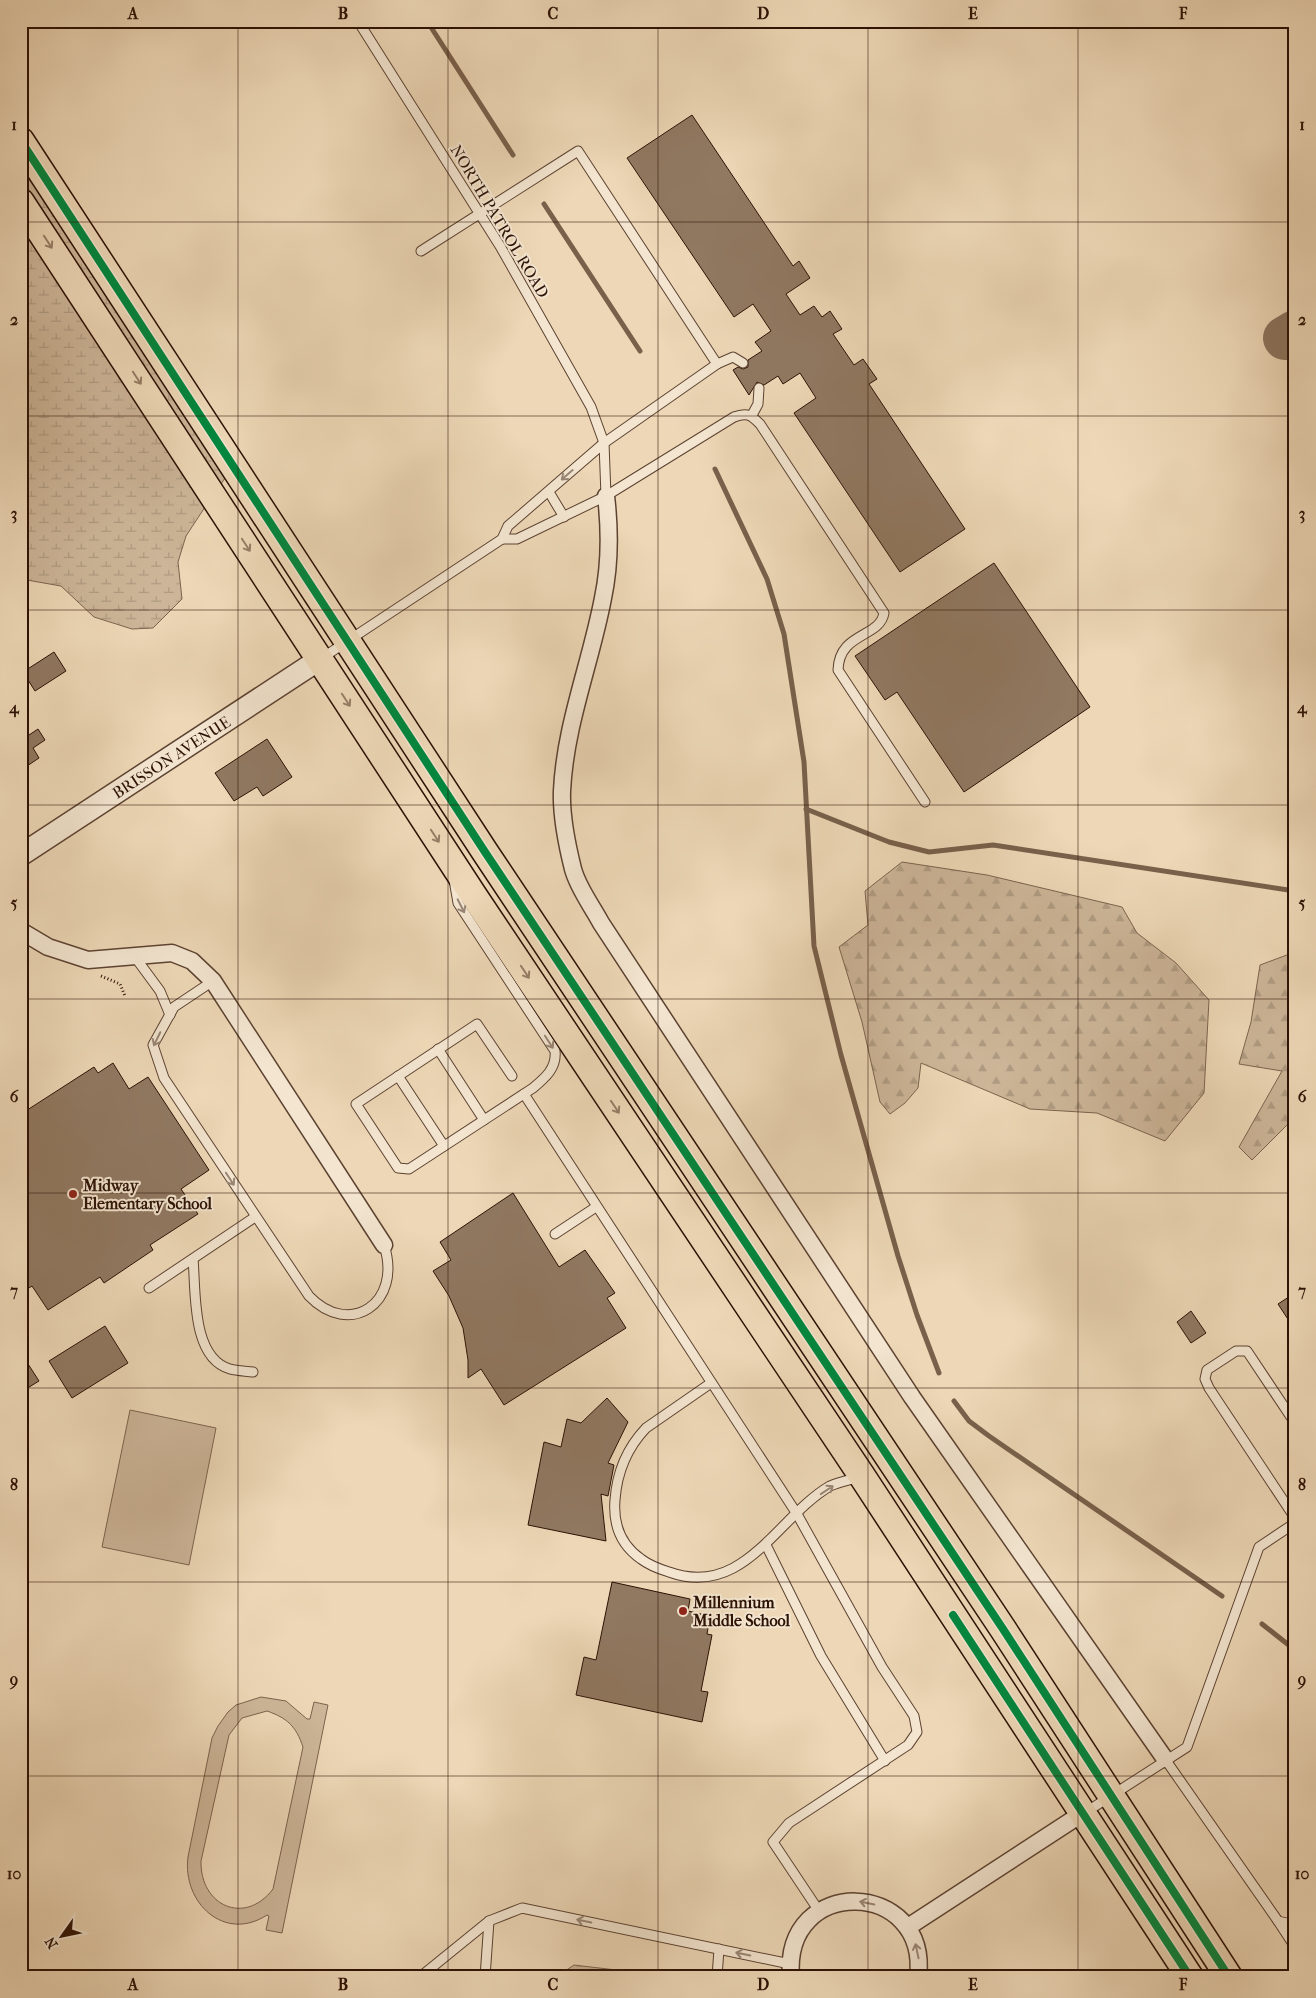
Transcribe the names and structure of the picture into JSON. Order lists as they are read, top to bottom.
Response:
{
  "streets": {
    "street": ["BRISSON AVENUE"],
    "lane": ["NORTH PATROL ROAD"]
  },
  "places": ["Midway Elementary School", "Millennium Middle School"],
  "north": "bottom left",
  "grid": {
    "columns": [
      "A",
      "B",
      "C",
      "D",
      "E",
      "F"
    ],
    "rows": [
      "1",
      "2",
      "3",
      "4",
      "5",
      "6",
      "7",
      "8",
      "9",
      "10"
    ]
  }
}
